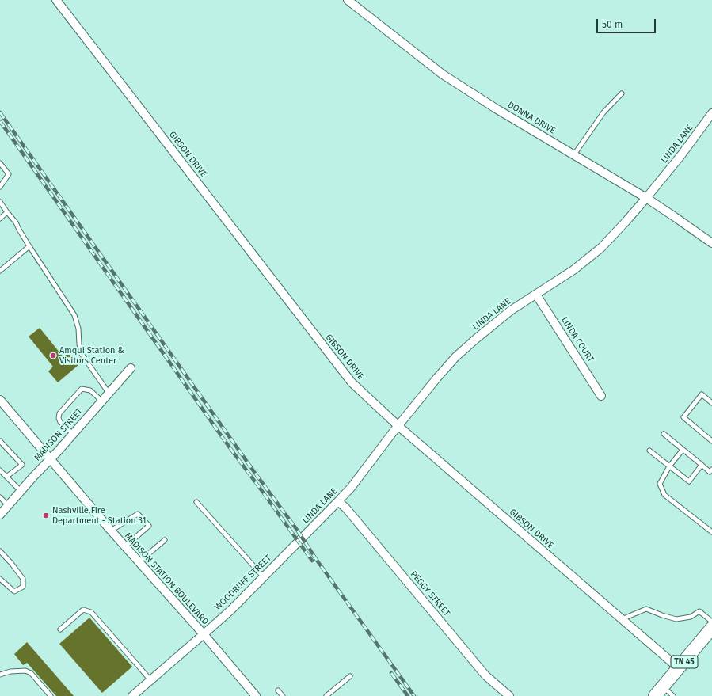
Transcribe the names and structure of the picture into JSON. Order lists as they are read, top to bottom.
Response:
{
  "streets": {
    "main road": ["TN 45"],
    "street": [
      "DONNA DRIVE",
      "LINDA LANE",
      "GIBSON DRIVE",
      "LINDA COURT",
      "MADISON STREET",
      "MADISON STATION BOULEVARD",
      "WOODRUFF STREET",
      "PEGGY STREET"
    ]
  },
  "crossings": [
    ["DONNA DRIVE", "LINDA LANE"],
    ["LINDA LANE", "GIBSON DRIVE"],
    ["LINDA LANE", "LINDA COURT"],
    ["LINDA LANE", "WOODRUFF STREET"],
    ["LINDA LANE", "PEGGY STREET"],
    ["GIBSON DRIVE", "TN 45"],
    ["MADISON STREET", "MADISON STATION BOULEVARD"],
    ["MADISON STATION BOULEVARD", "WOODRUFF STREET"]
  ],
  "places": ["Amqui Station & Visitors Center", "Nashville Fire Department - Station 31"],
  "scale_bar": "50 m"
}
